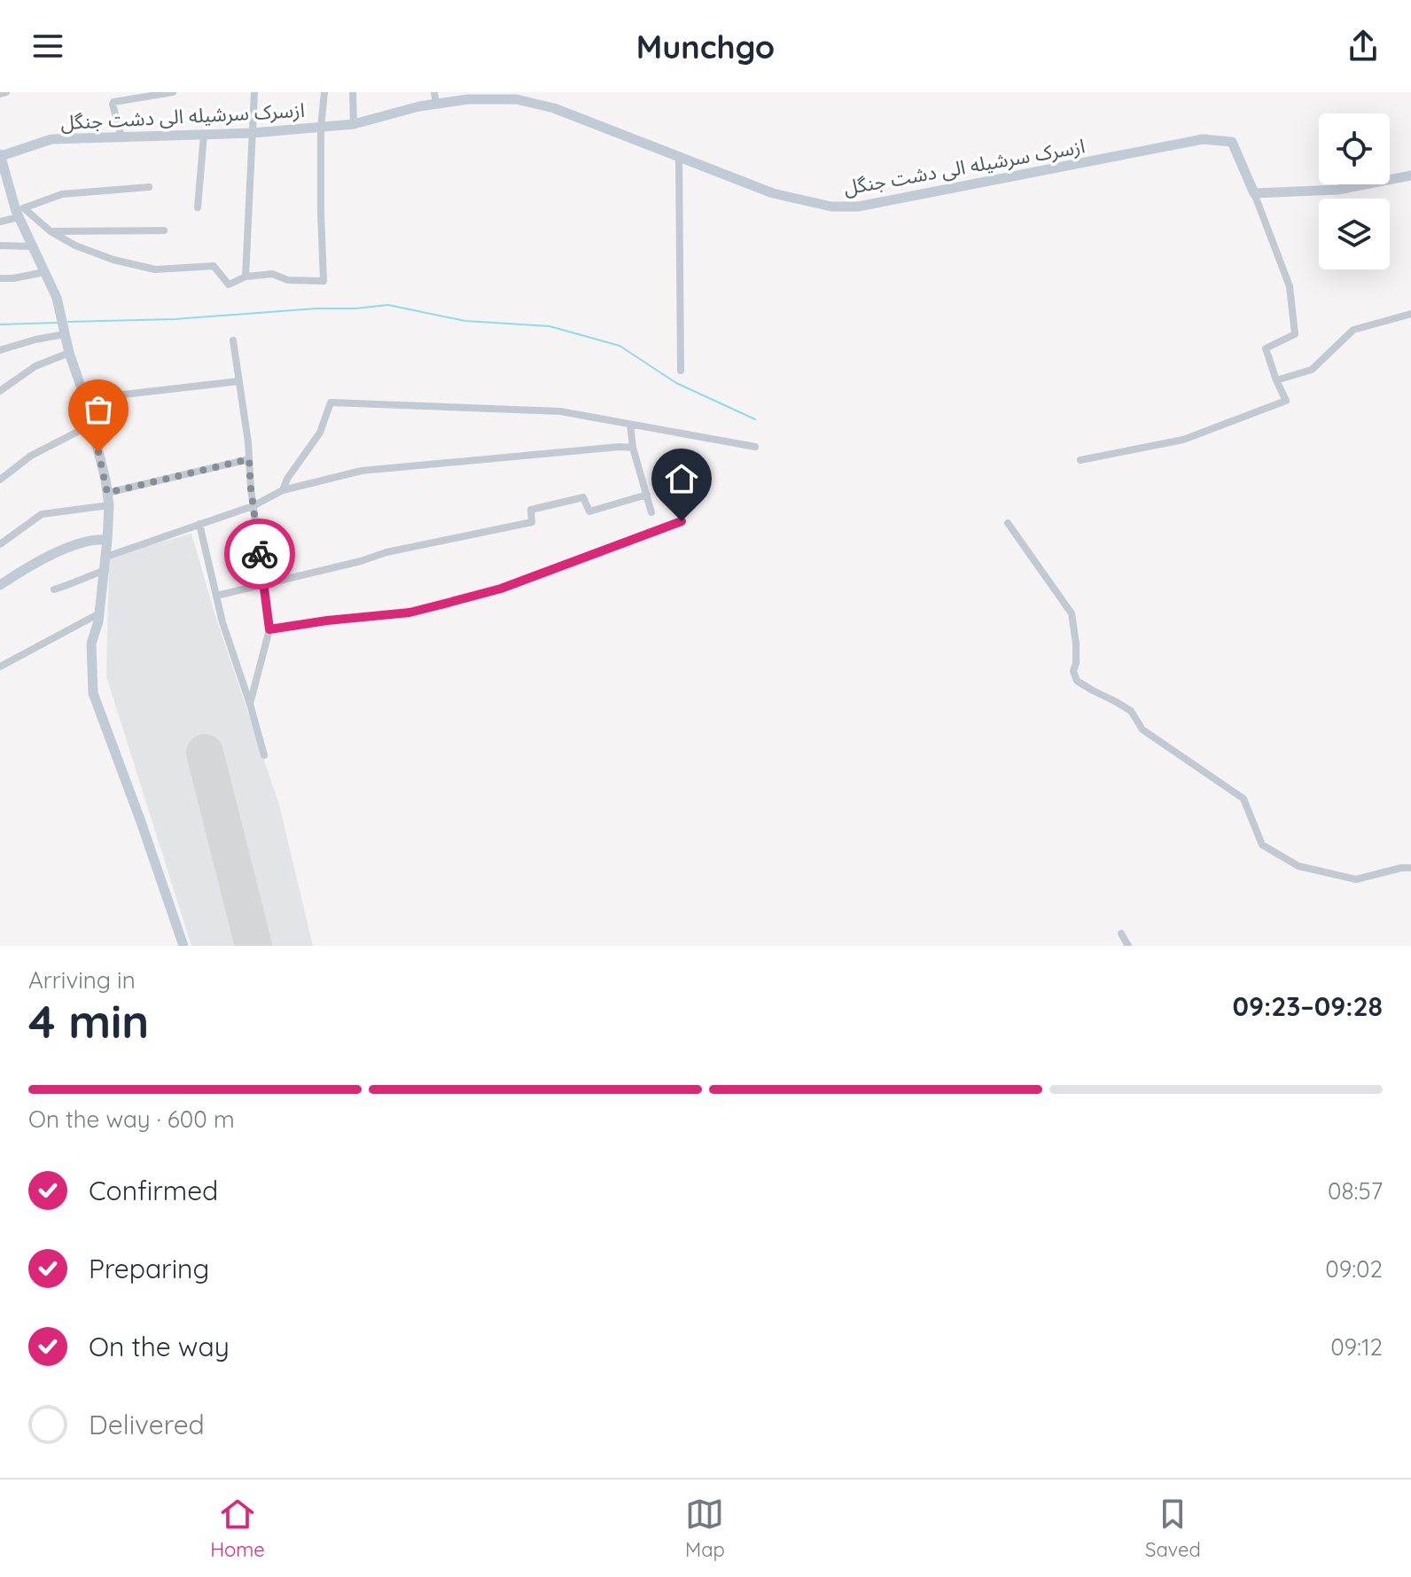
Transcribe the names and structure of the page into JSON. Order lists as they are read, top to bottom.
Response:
{
  "streets": {
    "street": ["ازسرک سرشیله الی دشت جنگل"]
  },
  "page": {
    "header": "Munchgo",
    "heading": ["4 min", "Arriving in", "09:23–09:28"],
    "bar": "On the way · 600 m",
    "list": [
      ["Confirmed", "08:57"],
      ["Preparing", "09:02"],
      ["On the way", "09:12"],
      "Delivered"
    ],
    "tabs": ["Home", "Map", "Saved"]
  }
}
